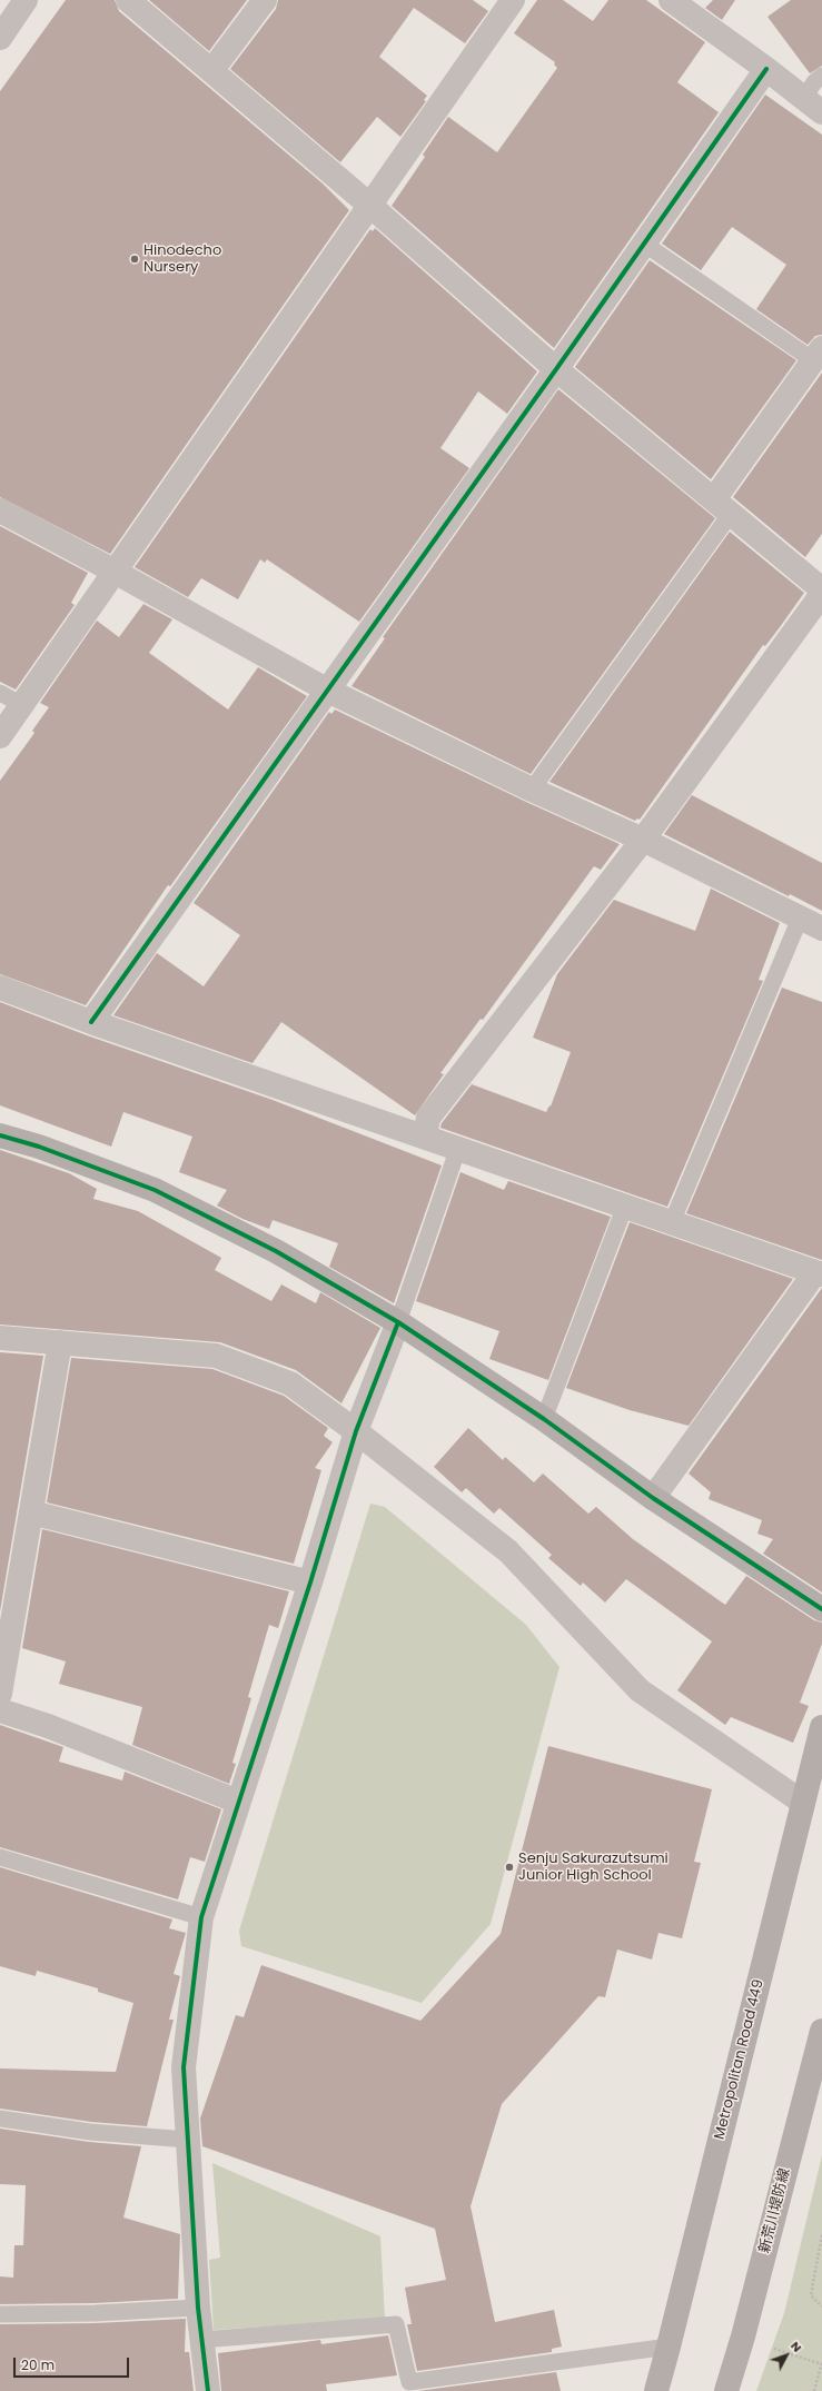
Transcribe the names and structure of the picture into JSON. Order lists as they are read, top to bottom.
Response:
{
  "streets": {
    "main road": ["Metropolitan Road 449", "新荒川堤防線"]
  },
  "places": ["Hinodecho Nursery", "Senju Sakurazutsumi Junior High School"],
  "scale_bar": "20 m",
  "north": "top right"
}
